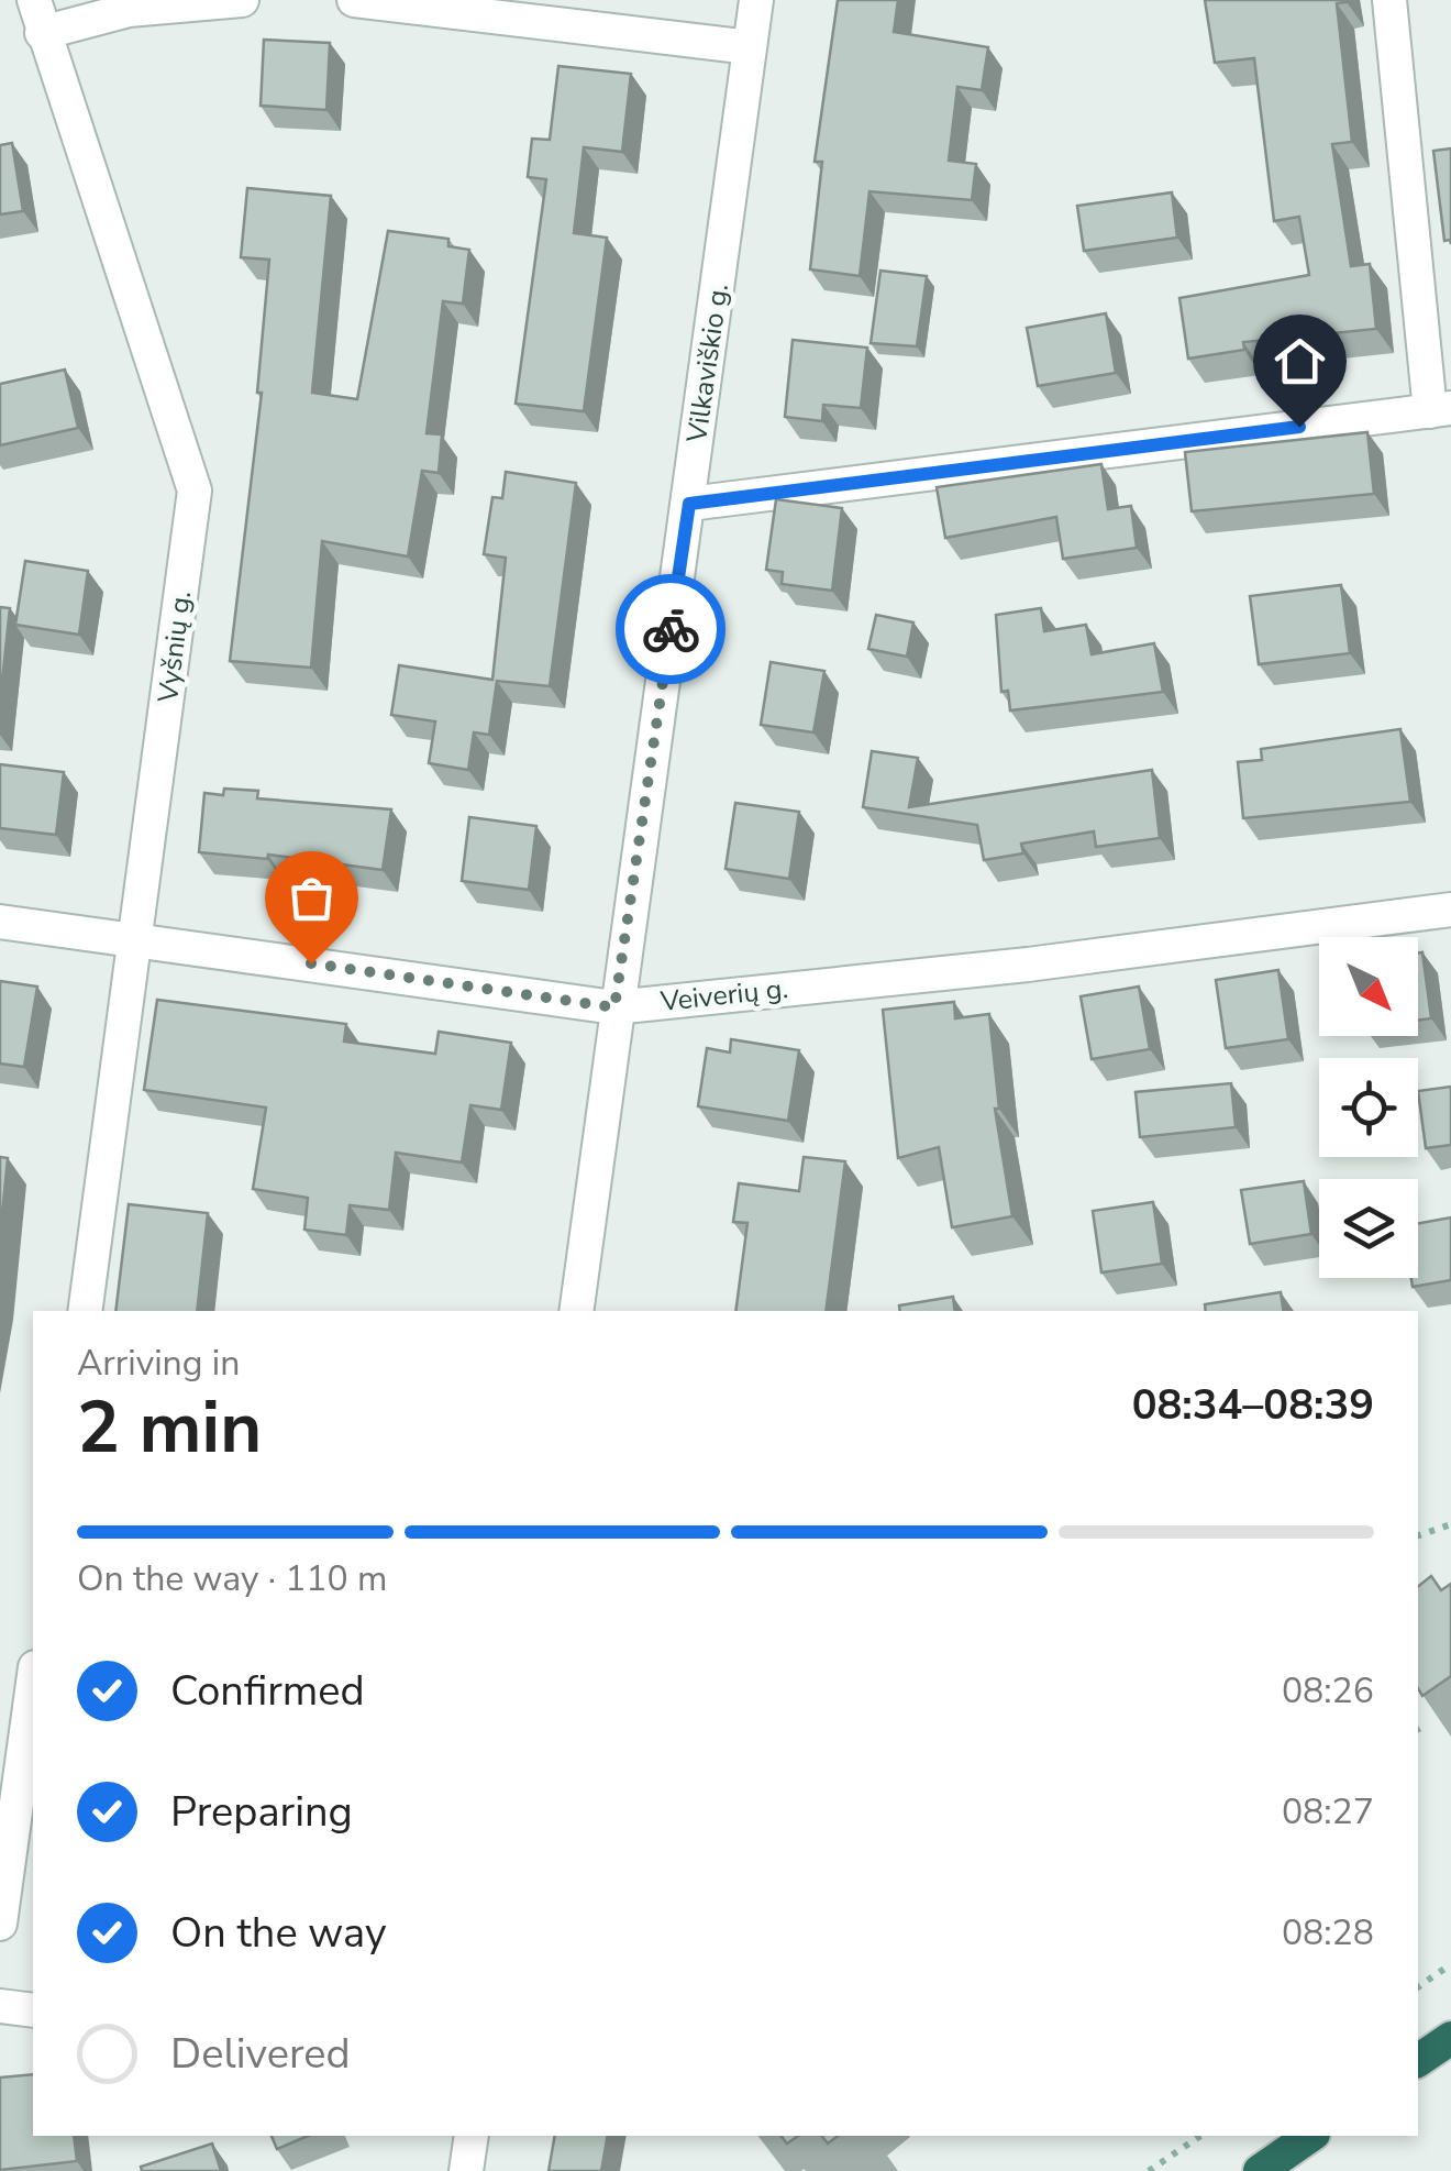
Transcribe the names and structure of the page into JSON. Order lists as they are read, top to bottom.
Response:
{
  "streets": {
    "street": ["Vilkaviškio g.", "Vyšnių g.", "Veiverių g."]
  },
  "crossings": [
    ["Vilkaviškio g.", "Veiverių g."],
    ["Vyšnių g.", "Veiverių g."]
  ],
  "north": "bottom right",
  "page": {
    "heading": ["2 min", "Arriving in", "08:34–08:39"],
    "bar": "On the way · 110 m",
    "list": [
      ["Confirmed", "08:26"],
      ["Preparing", "08:27"],
      ["On the way", "08:28"],
      "Delivered"
    ]
  }
}
